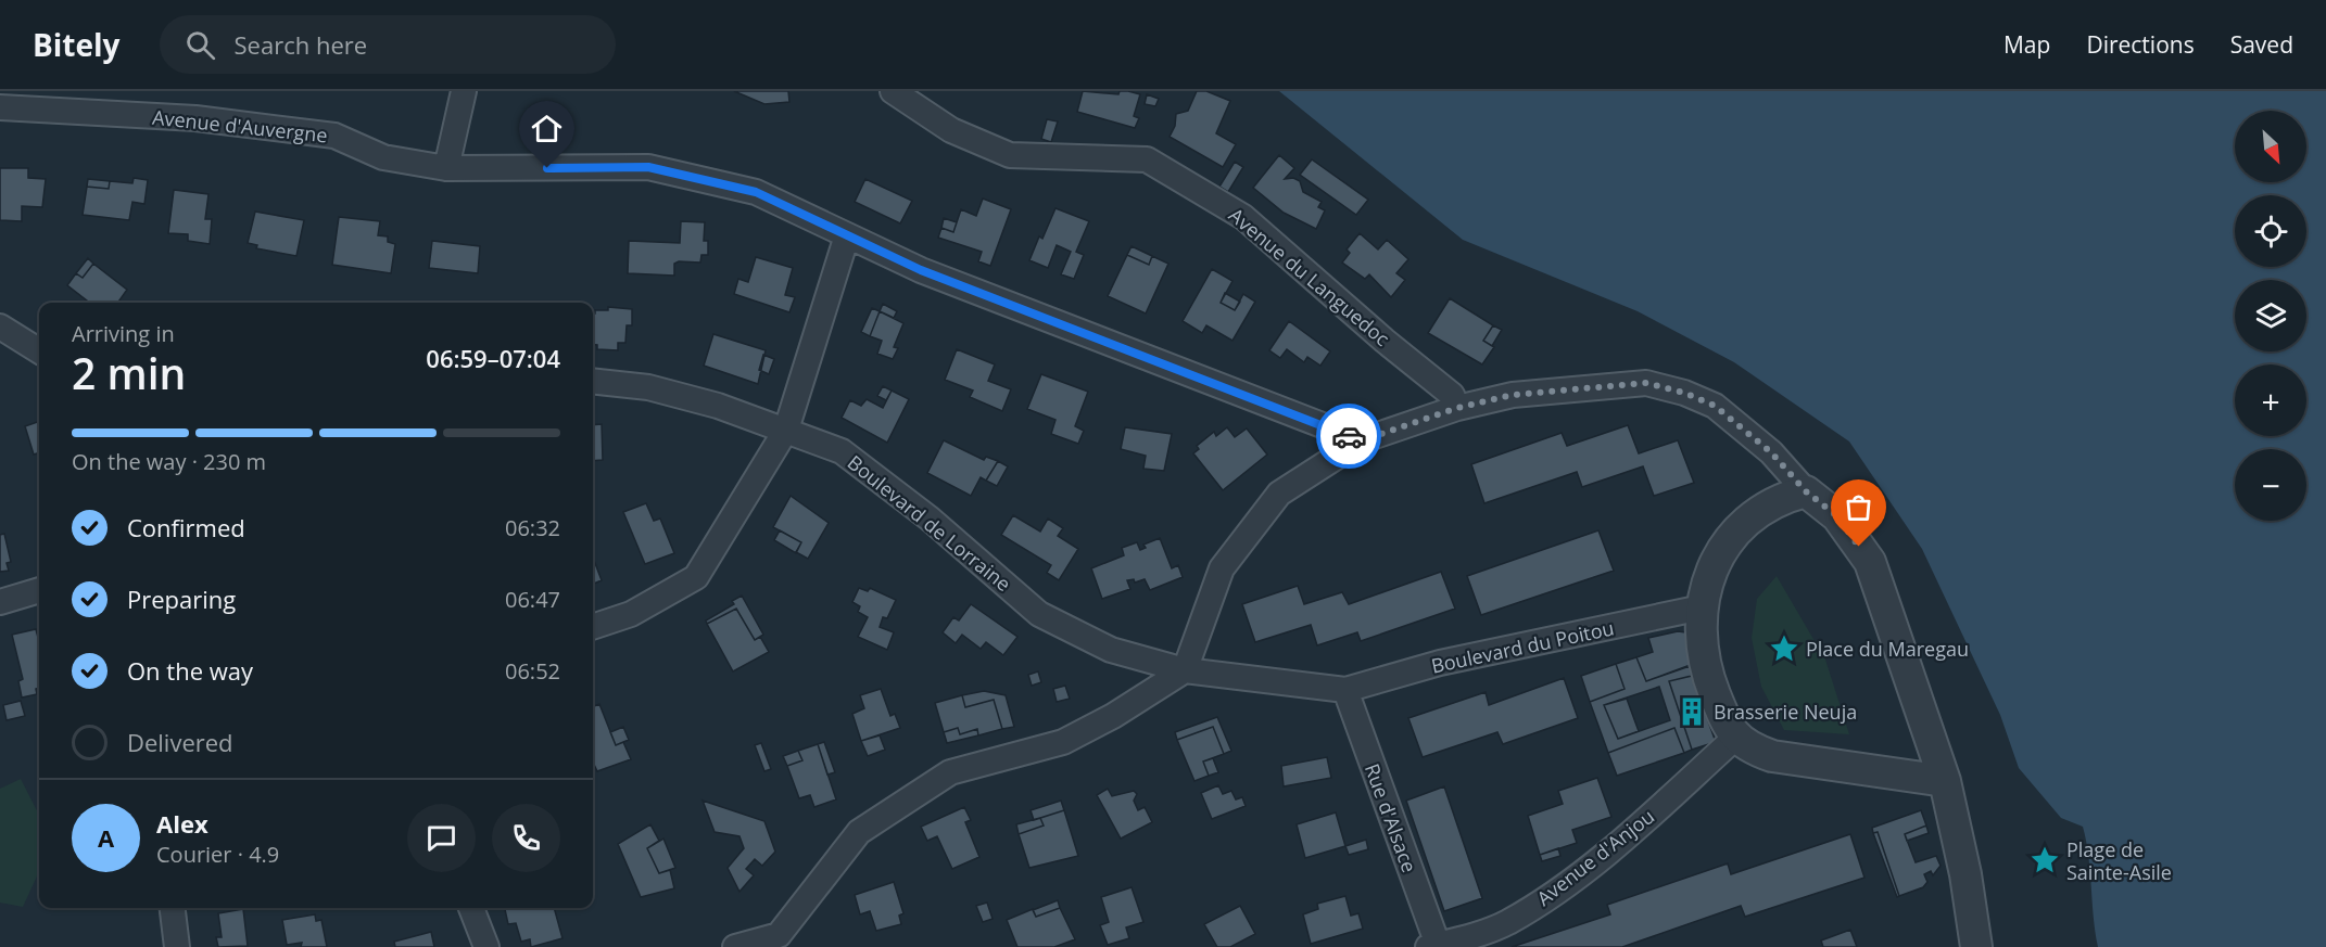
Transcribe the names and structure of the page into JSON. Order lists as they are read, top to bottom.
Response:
{
  "streets": {
    "street": [
      "Avenue d'Auvergne",
      "Avenue du Languedoc",
      "Boulevard de Lorraine",
      "Boulevard du Poitou",
      "Rue d'Alsace",
      "Avenue d'Anjou"
    ]
  },
  "crossings": [
    ["Boulevard de Lorraine", "Boulevard du Poitou"],
    ["Boulevard de Lorraine", "Rue d'Alsace"],
    ["Boulevard du Poitou", "Rue d'Alsace"],
    ["Rue d'Alsace", "Avenue d'Anjou"]
  ],
  "places": {
    "place": ["Place du Maregau", "Plage de Sainte-Asile"],
    "building": ["Brasserie Neuja"]
  },
  "north": "bottom right",
  "page": {
    "header": "Bitely",
    "search": "Search here",
    "nav": ["Map", "Directions", "Saved"],
    "map_buttons": ["+", "−"],
    "heading": ["2 min", "Arriving in", "06:59–07:04"],
    "panel": ["Alex", "Courier · 4.9"],
    "bar": "On the way · 230 m",
    "list": [
      ["Confirmed", "06:32"],
      ["Preparing", "06:47"],
      ["On the way", "06:52"],
      "Delivered"
    ],
    "round": "A"
  }
}
